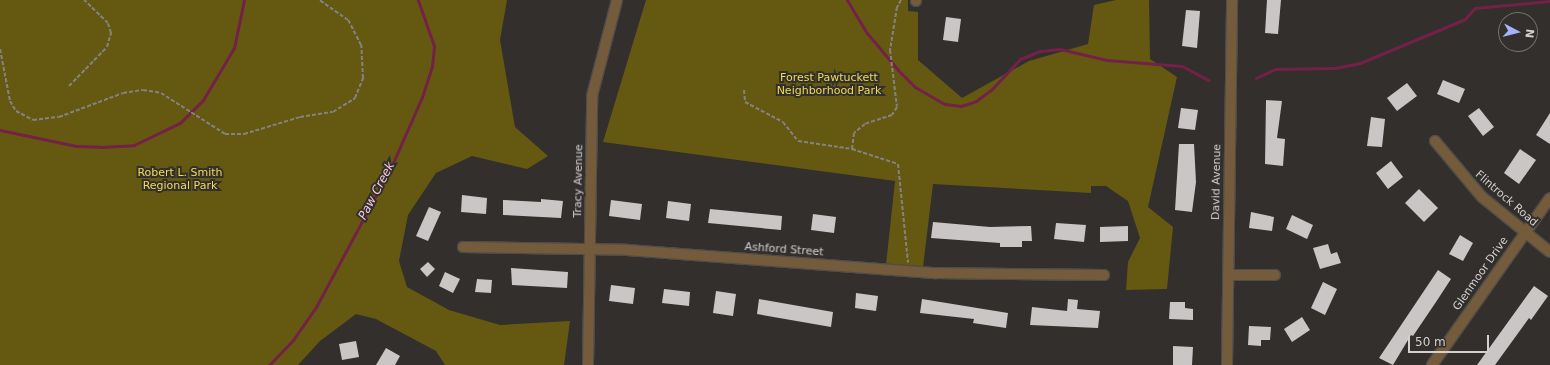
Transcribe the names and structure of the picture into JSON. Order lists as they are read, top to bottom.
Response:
{
  "streets": {
    "street": [
      "Tracy Avenue",
      "David Avenue",
      "Flintrock Road",
      "Ashford Street",
      "Glenmoor Drive"
    ]
  },
  "crossings": [
    ["Tracy Avenue", "Ashford Street"],
    ["Flintrock Road", "Glenmoor Drive"]
  ],
  "water": ["Paw Creek"],
  "parks": ["Forest Pawtuckett Neighborhood Park", "Robert L. Smith Regional Park"],
  "scale_bar": "50 m",
  "north": "right"
}
